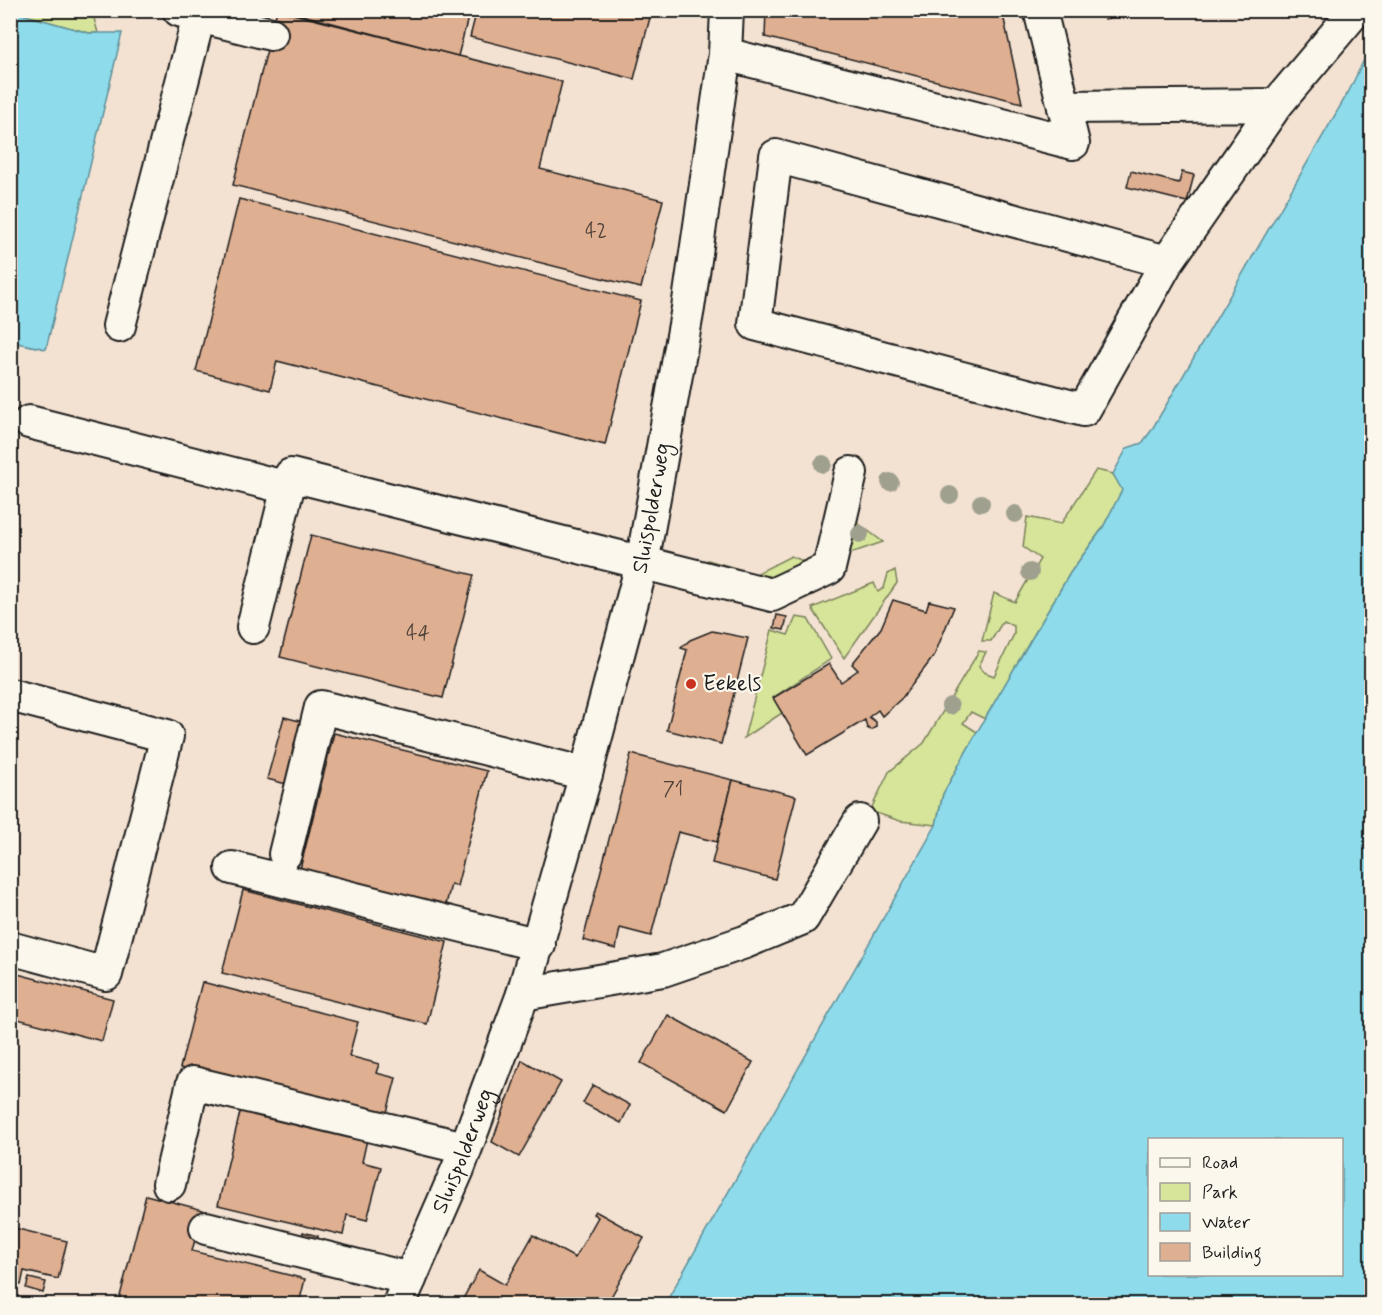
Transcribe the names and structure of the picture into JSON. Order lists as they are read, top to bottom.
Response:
{
  "streets": {
    "street": ["Sluispolderweg"]
  },
  "places": ["Eekels"],
  "house_numbers": ["42", "44", "71"],
  "legend": [
    "Road",
    "Park",
    "Water",
    "Building"
  ]
}
